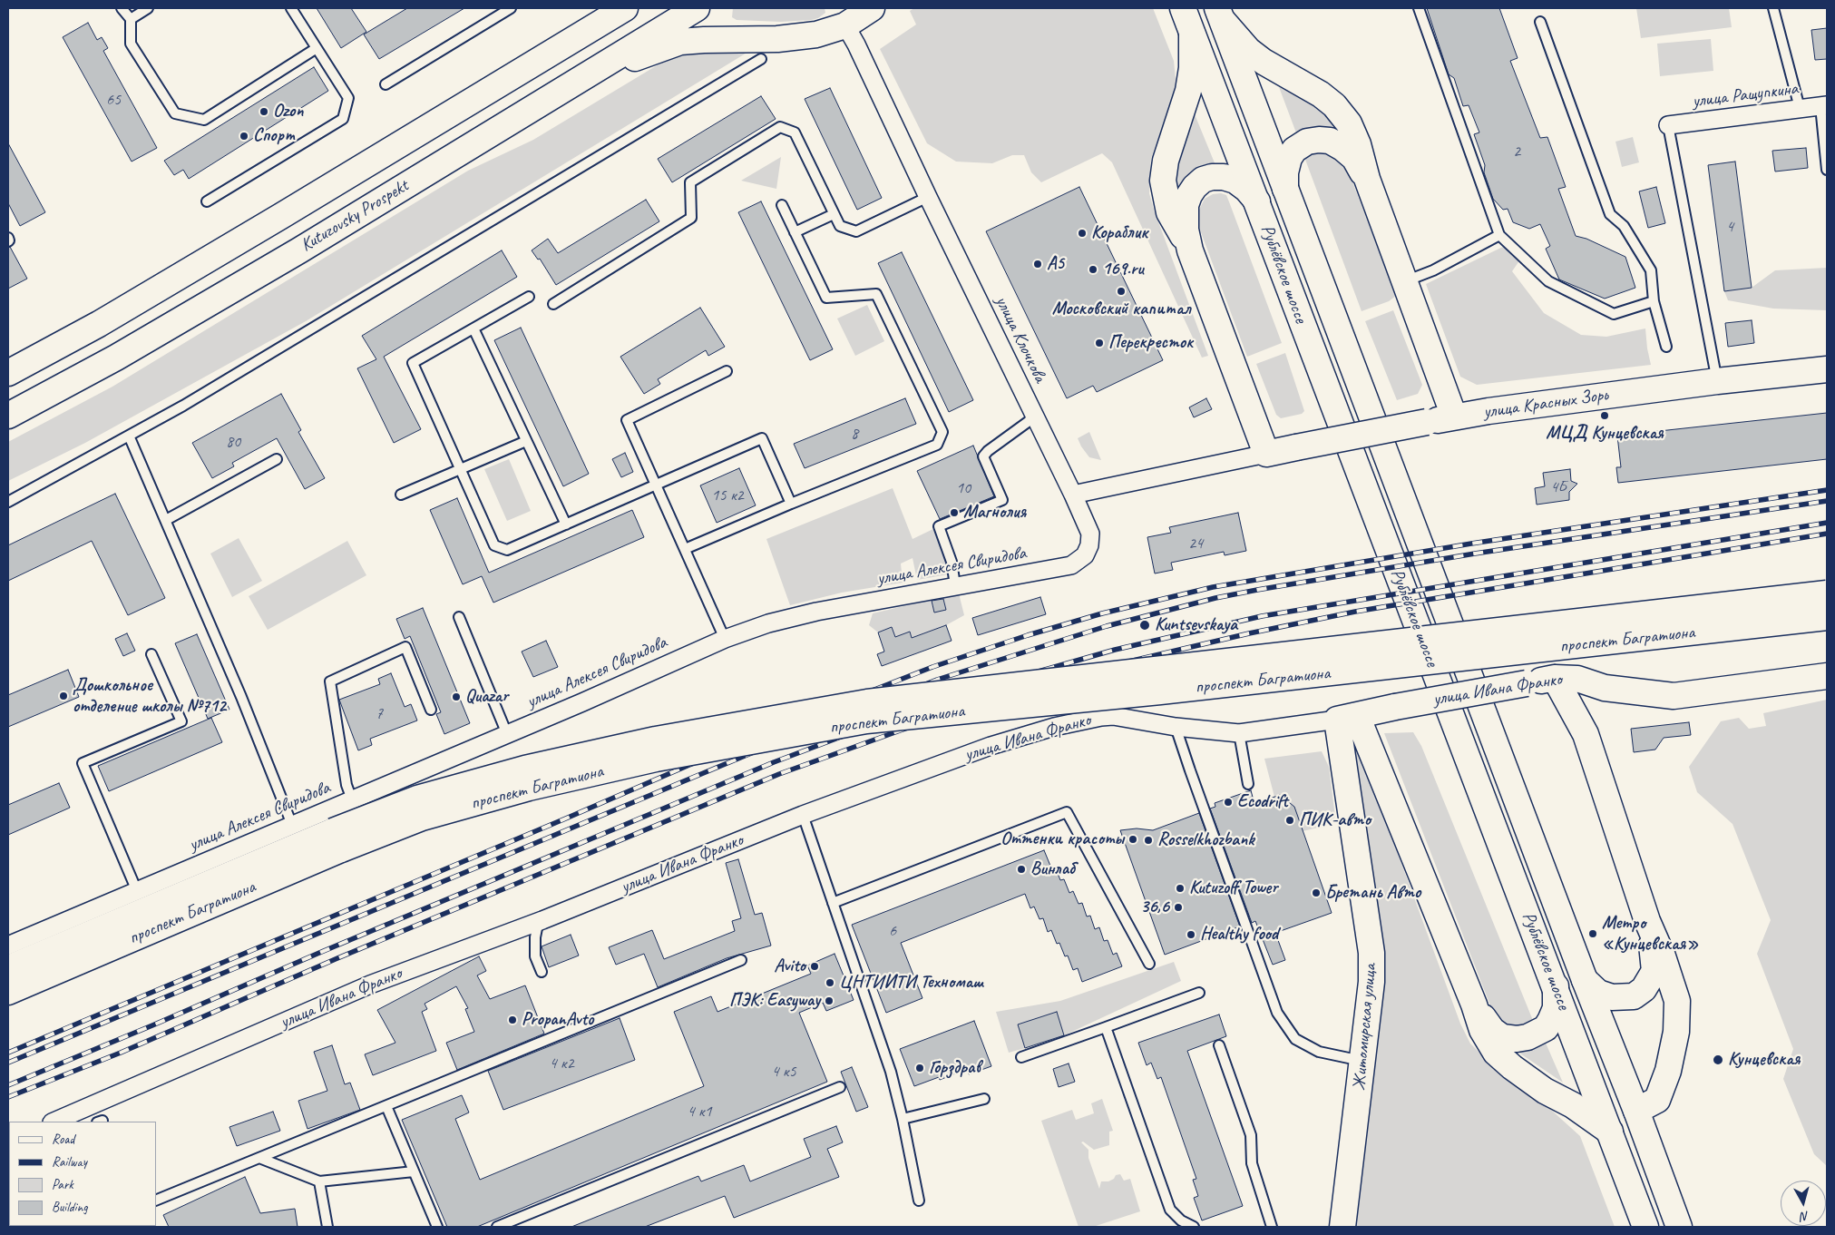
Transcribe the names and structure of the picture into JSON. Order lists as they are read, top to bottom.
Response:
{
  "streets": {
    "main road": [
      "Kutuzovsky Prospekt",
      "Рублёвское шоссе",
      "улица Красных Зорь",
      "проспект Багратиона",
      "улица Ивана Франко",
      "Житомирская улица"
    ],
    "street": ["улица Ращупкина", "улица Клочкова", "улица Алексея Свиридова"]
  },
  "crossings": [
    ["улица Клочкова", "улица Алексея Свиридова"],
    ["улица Ивана Франко", "Житомирская улица"]
  ],
  "places": [
    "Ozon",
    "Спорт",
    "Кораблик",
    "А5",
    "169.ru",
    "Московский капитал",
    "Перекресток",
    "МЦД Кунцевская",
    "Магнолия",
    "Kuntsevskaya",
    "Дошкольное отделение школы №712",
    "Quazar",
    "Ecodrift",
    "ПИК-авто",
    "Оттенки красоты",
    "Rosselkhozbank",
    "Винлаб",
    "Kutuzoff Tower",
    "Бретань Авто",
    "36,6",
    "Метро «Кунцевская»",
    "Healthy food",
    "Avito",
    "ЦНТИИТИ Техномаш",
    "ПЭК: Easyway",
    "PropanAvto",
    "Кунцевская",
    "Горздрав"
  ],
  "house_numbers": [
    "65",
    "2",
    "4",
    "8",
    "80",
    "4Б",
    "10",
    "15 к2",
    "24",
    "7",
    "6",
    "4 к2",
    "4 к5",
    "4 к1"
  ],
  "legend": [
    "Road",
    "Railway",
    "Park",
    "Building"
  ],
  "north": "bottom"
}
